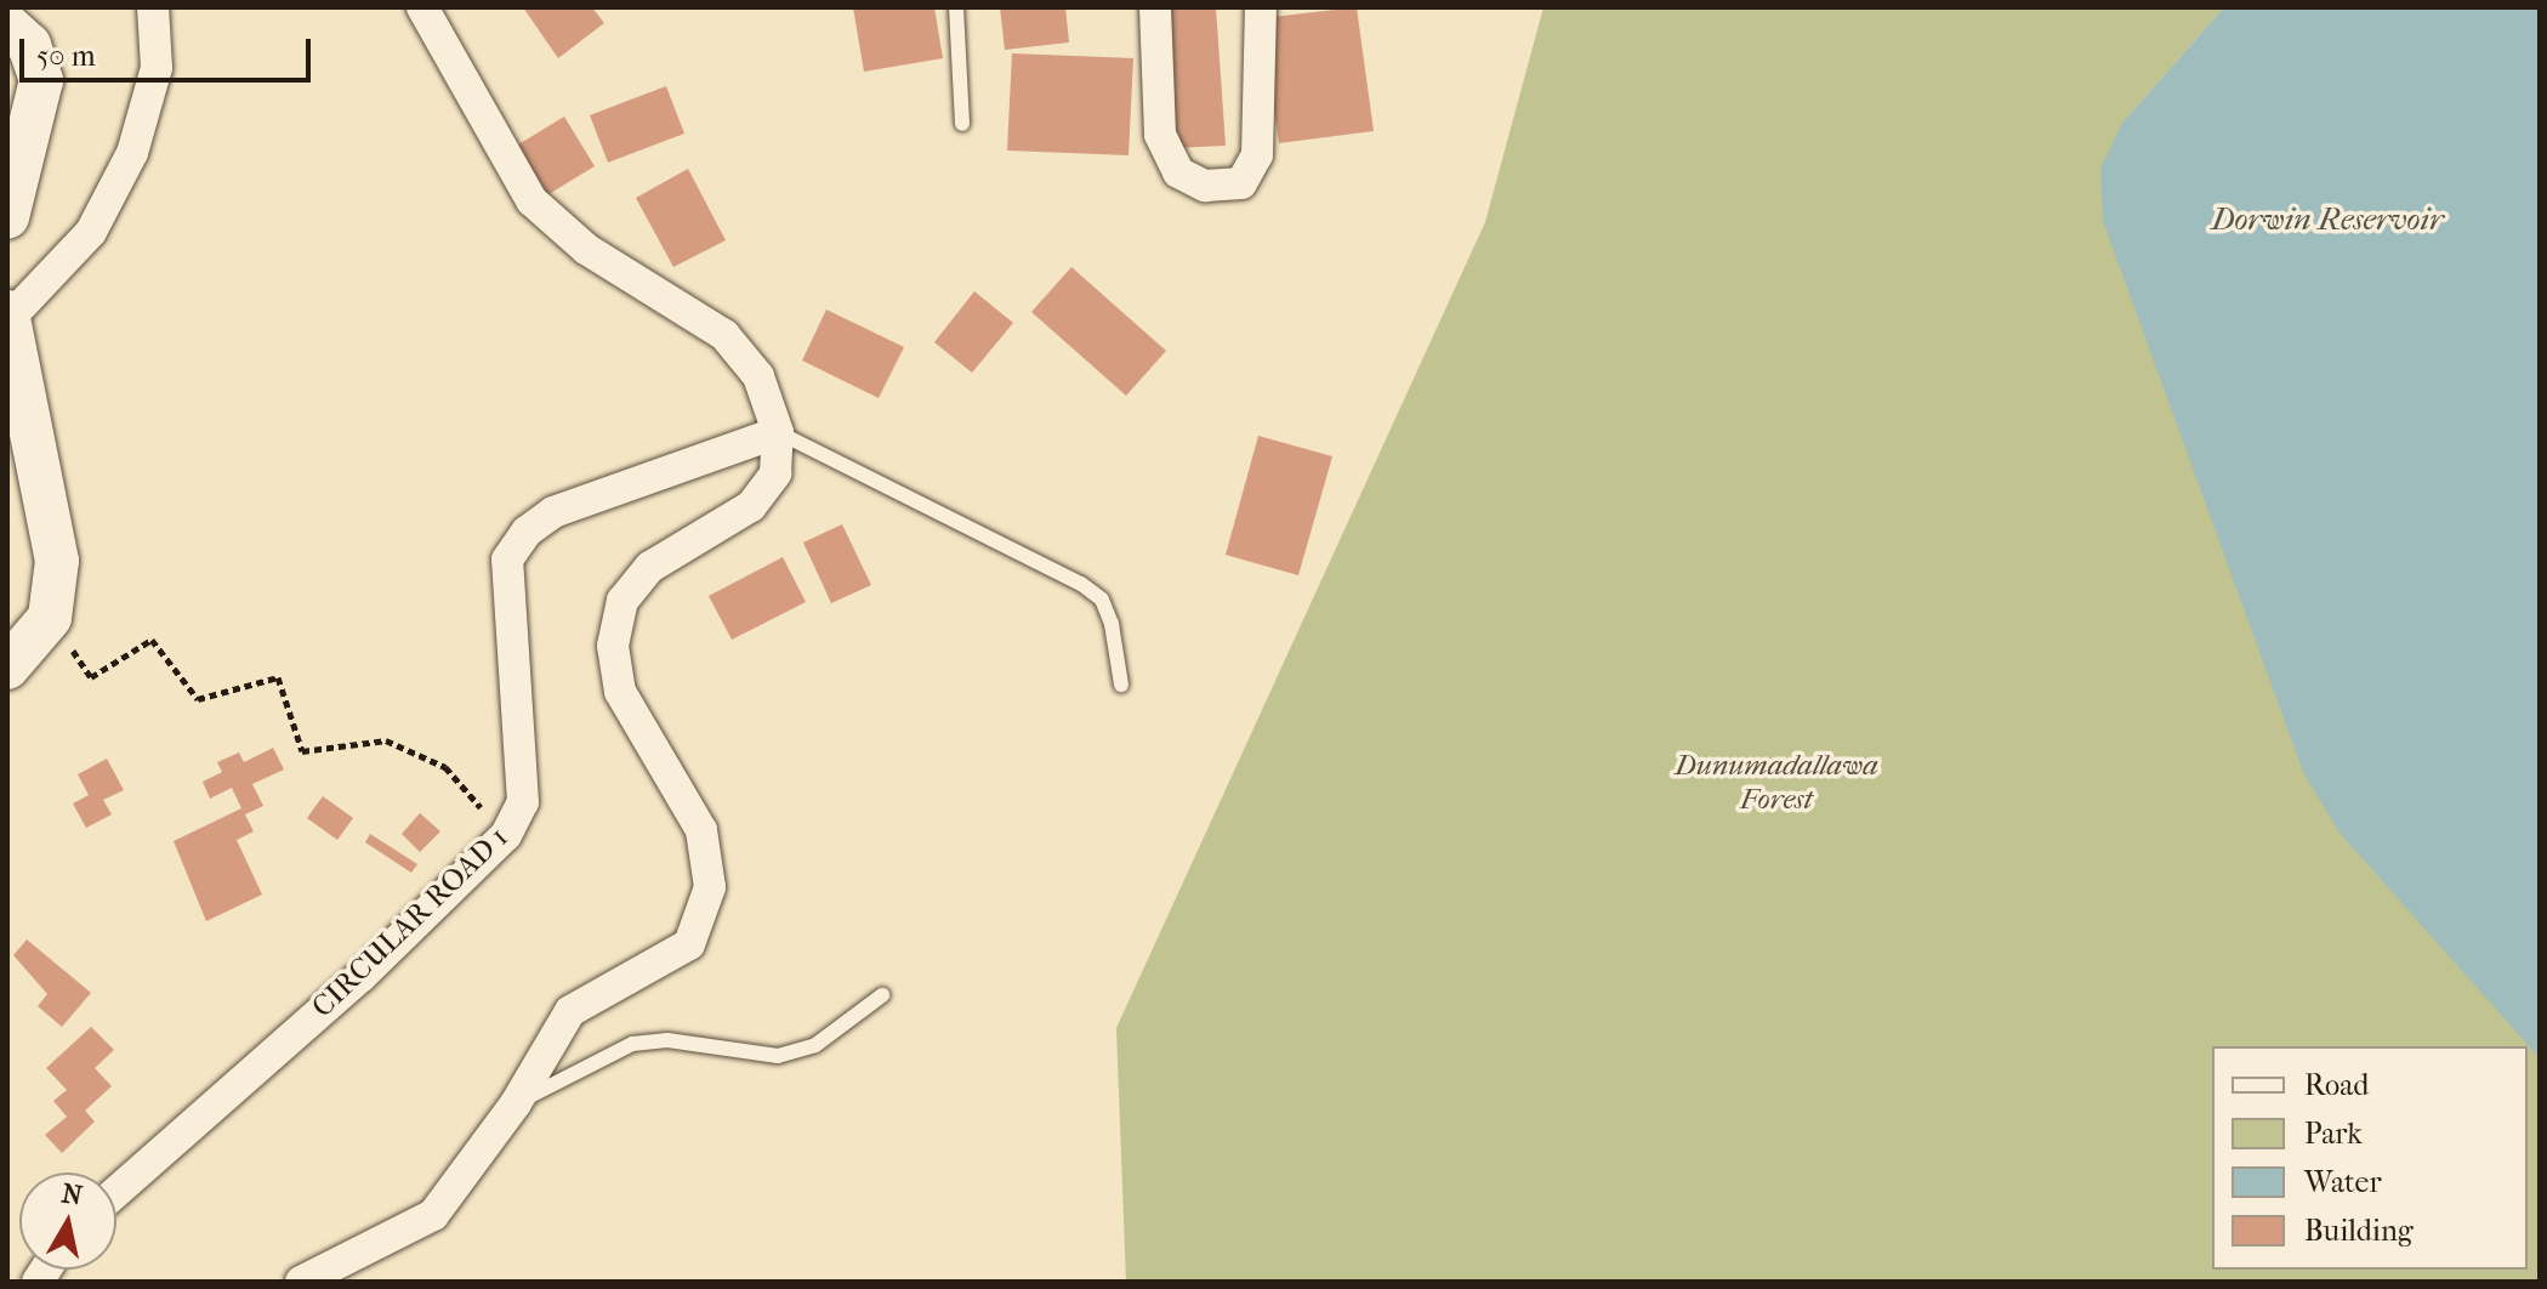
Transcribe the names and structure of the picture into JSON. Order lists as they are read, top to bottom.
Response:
{
  "streets": {
    "street": ["CIRCULAR ROAD 1"]
  },
  "water": ["Dorwin Reservoir"],
  "parks": ["Dunumadallawa Forest"],
  "legend": [
    "Road",
    "Park",
    "Water",
    "Building"
  ],
  "scale_bar": "50 m",
  "north": "top"
}
